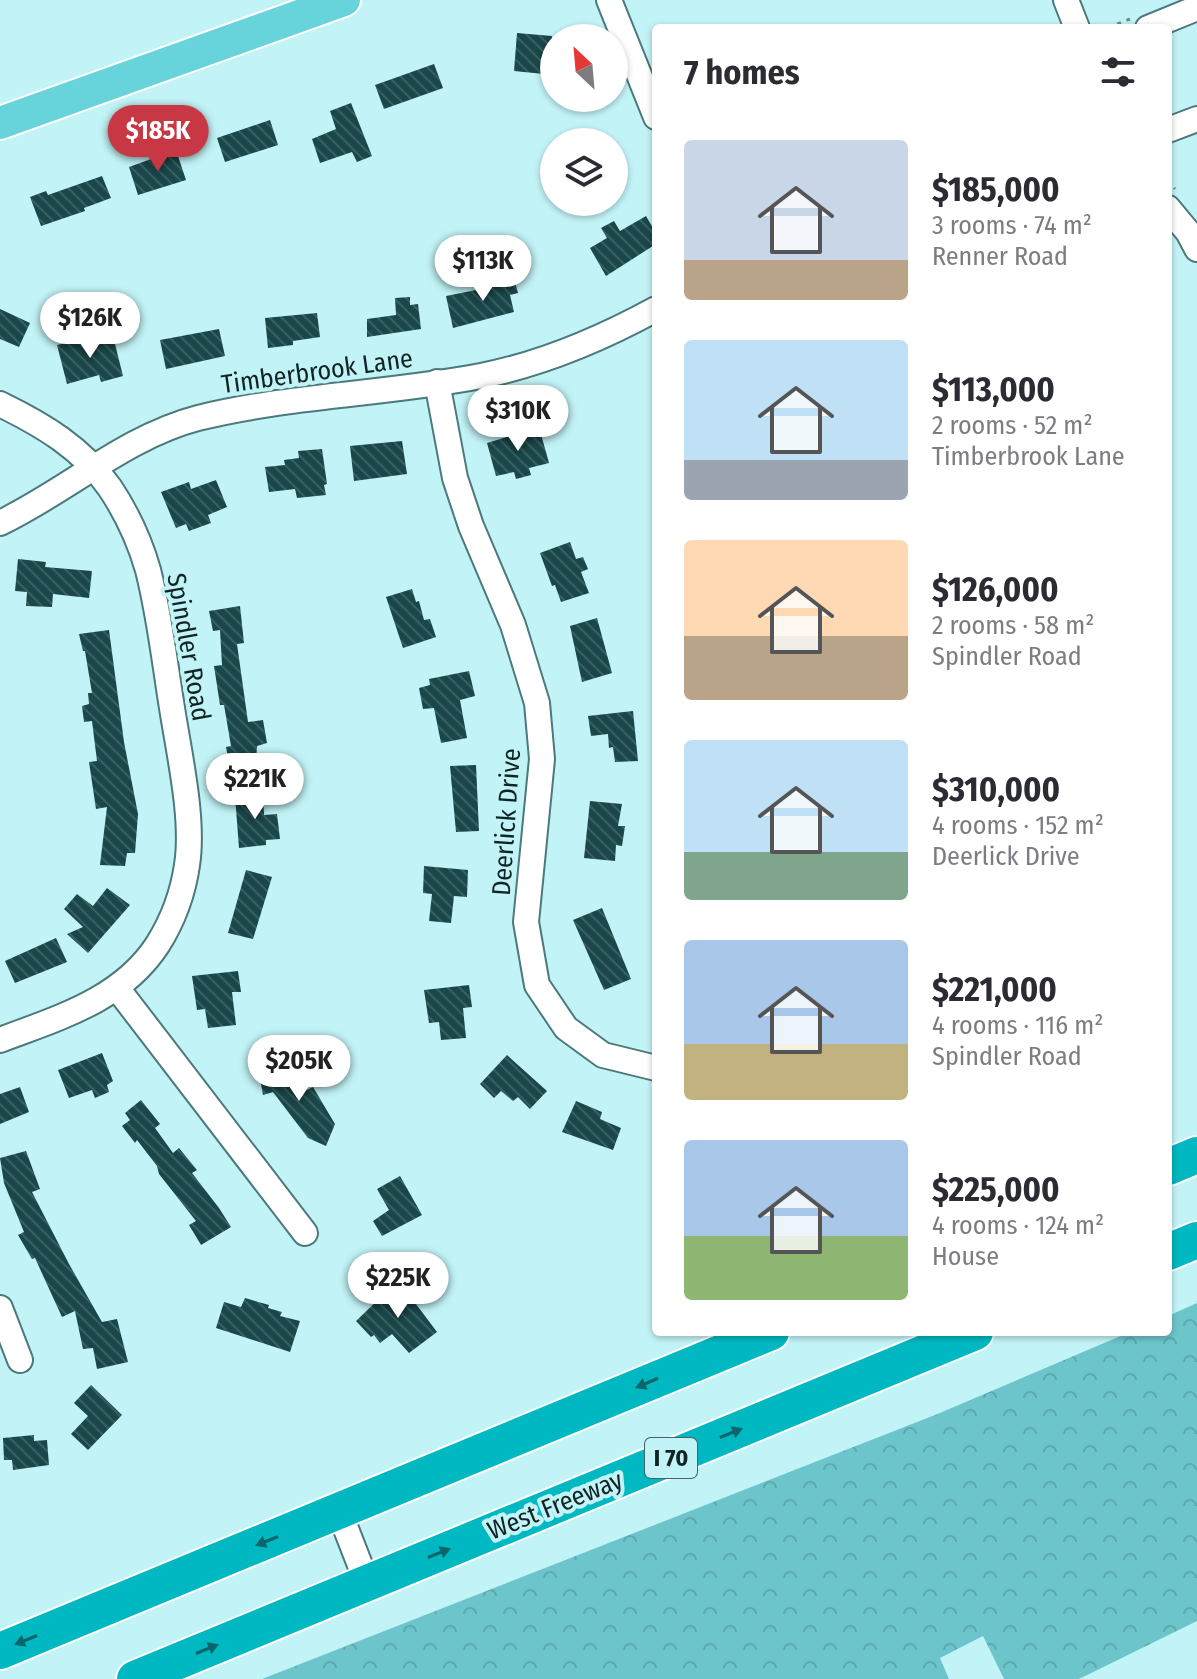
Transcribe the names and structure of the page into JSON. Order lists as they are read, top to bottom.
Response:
{
  "streets": {
    "highway": ["I 70", "West Freeway"],
    "street": ["Timberbrook Lane", "Spindler Road", "Deerlick Drive"]
  },
  "crossings": [
    ["Timberbrook Lane", "Spindler Road"],
    ["Timberbrook Lane", "Deerlick Drive"]
  ],
  "north": "top left",
  "page": {
    "heading": "7 homes",
    "price": [
      "$185K",
      "$113K",
      "$126K",
      "$310K",
      "$221K",
      "$205K",
      "$225K"
    ],
    "list": [
      {
        "name": "$185,000",
        "note": "3 rooms · 74 m² · Renner Road"
      },
      {
        "name": "$113,000",
        "note": "2 rooms · 52 m² · Timberbrook Lane"
      },
      {
        "name": "$126,000",
        "note": "2 rooms · 58 m² · Spindler Road"
      },
      {
        "name": "$310,000",
        "note": "4 rooms · 152 m² · Deerlick Drive"
      },
      {
        "name": "$221,000",
        "note": "4 rooms · 116 m² · Spindler Road"
      },
      {
        "name": "$225,000",
        "note": "4 rooms · 124 m² · House"
      }
    ]
  }
}
